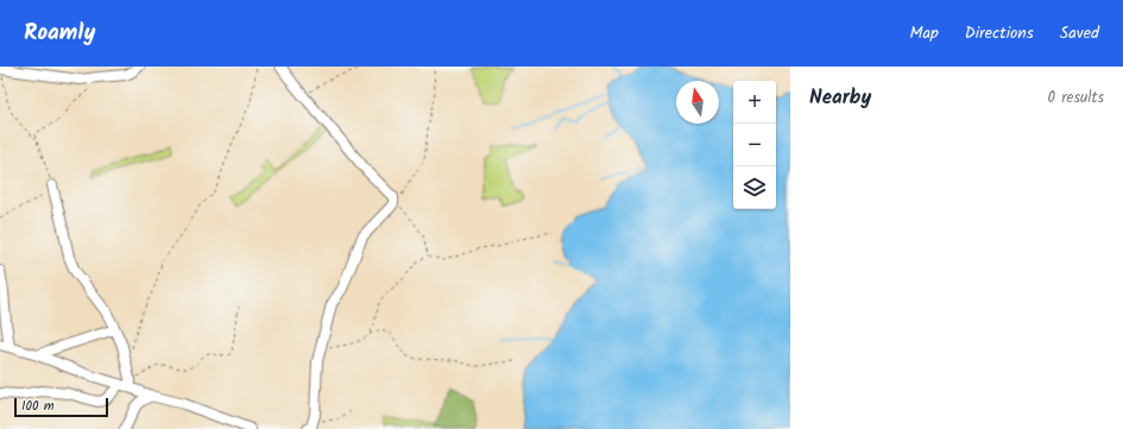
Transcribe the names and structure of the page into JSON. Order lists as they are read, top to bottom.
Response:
{
  "scale_bar": "100 m",
  "north": "top",
  "page": {
    "header": "Roamly",
    "nav": ["Map", "Directions", "Saved"],
    "heading": ["Nearby", "0 results"],
    "map_buttons": ["+", "−"],
    "scale": "100 m"
  }
}
